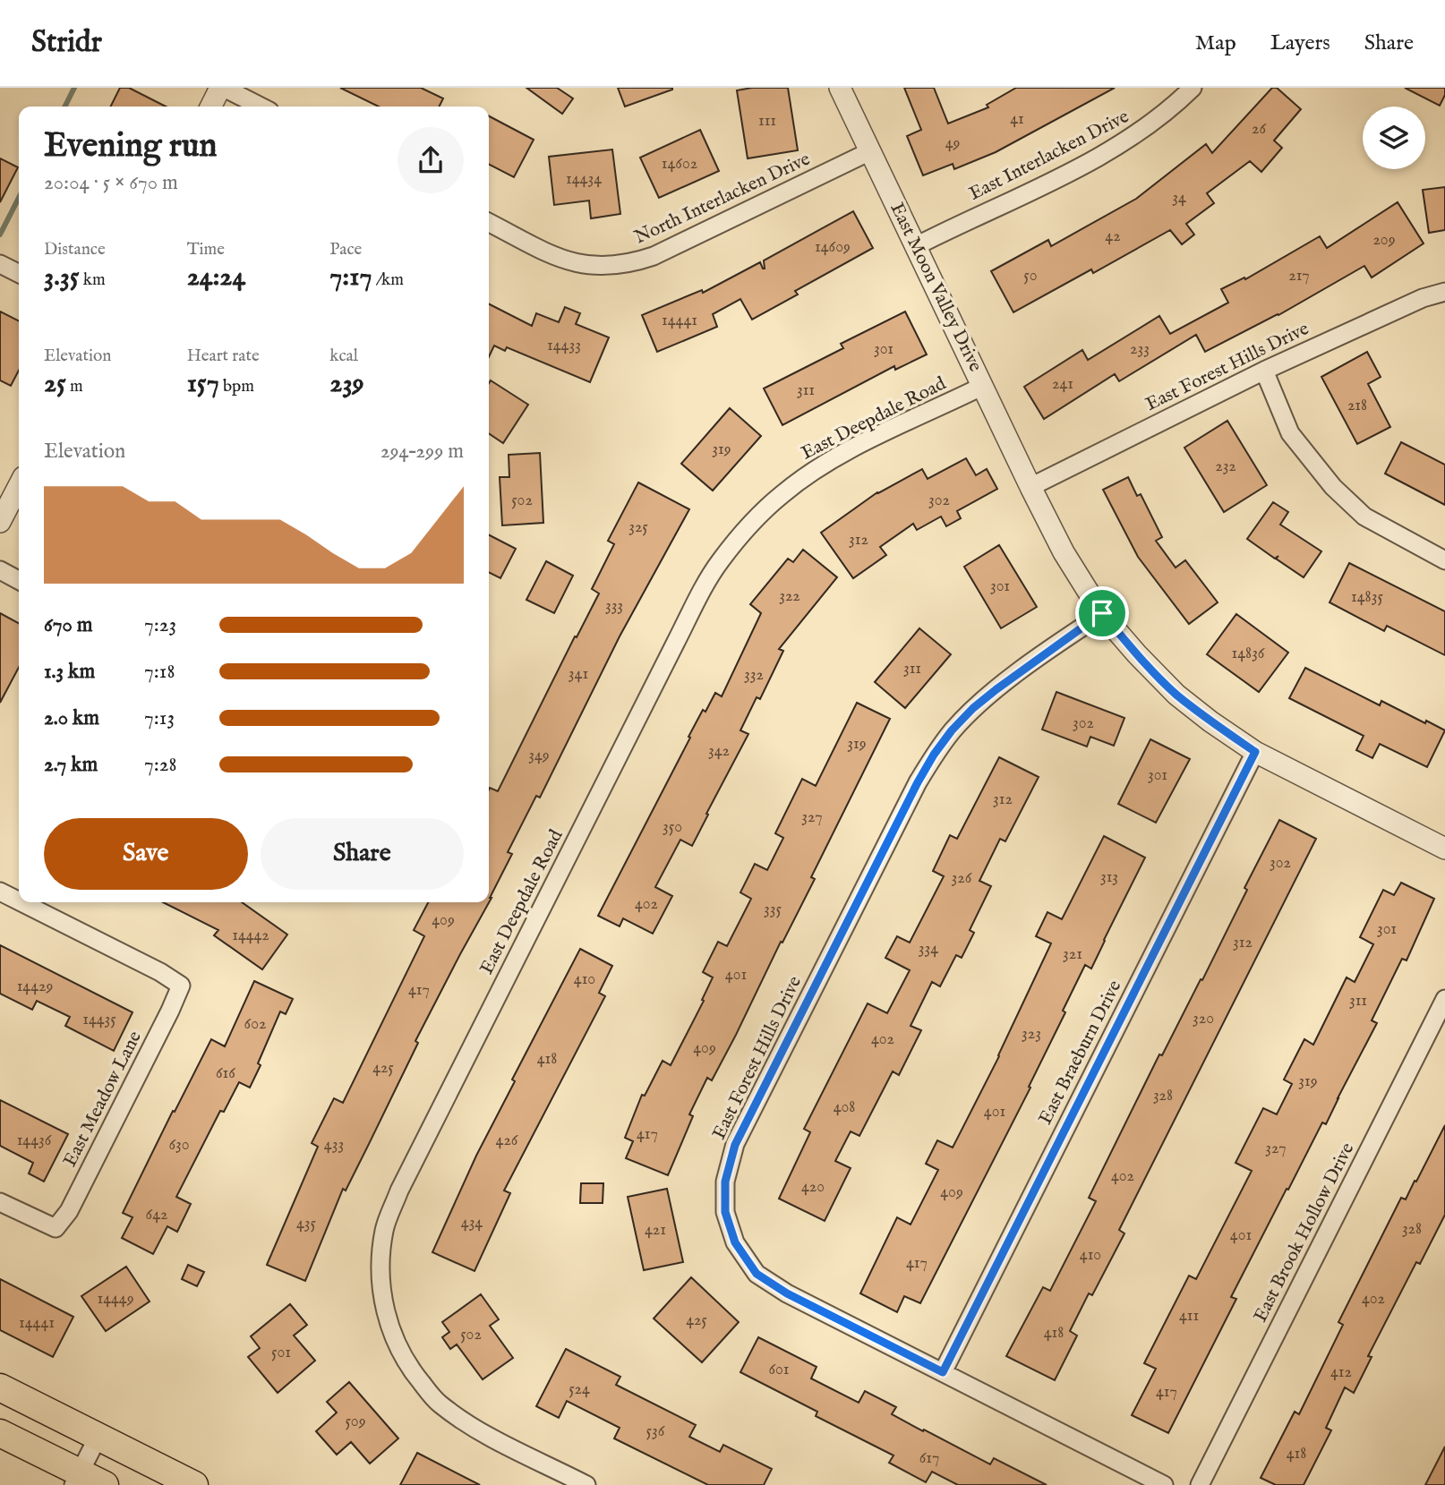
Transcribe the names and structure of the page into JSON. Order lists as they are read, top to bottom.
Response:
{
  "streets": {
    "street": [
      "East Interlacken Drive",
      "North Interlacken Drive",
      "East Moon Valley Drive",
      "East Forest Hills Drive",
      "East Deepdale Road",
      "East Braeburn Drive",
      "East Meadow Lane",
      "East Brook Hollow Drive"
    ]
  },
  "crossings": [
    ["East Interlacken Drive", "East Moon Valley Drive"],
    ["North Interlacken Drive", "East Moon Valley Drive"],
    ["East Moon Valley Drive", "East Forest Hills Drive"],
    ["East Moon Valley Drive", "East Deepdale Road"],
    ["East Moon Valley Drive", "East Braeburn Drive"],
    ["East Forest Hills Drive", "East Braeburn Drive"]
  ],
  "house_numbers": [
    "41",
    "111",
    "26",
    "49",
    "14602",
    "14434",
    "34",
    "42",
    "209",
    "14609",
    "50",
    "217",
    "14441",
    "14433",
    "301",
    "233",
    "241",
    "311",
    "218",
    "319",
    "232",
    "502",
    "302",
    "325",
    "312",
    "301",
    "322",
    "14835",
    "333",
    "14836",
    "311",
    "341",
    "332",
    "302",
    "319",
    "342",
    "349",
    "301",
    "312",
    "327",
    "350",
    "302",
    "313",
    "326",
    "402",
    "335",
    "409",
    "301",
    "14442",
    "312",
    "334",
    "321",
    "401",
    "410",
    "14429",
    "417",
    "311",
    "320",
    "14435",
    "602",
    "323",
    "402",
    "409",
    "418",
    "425",
    "616",
    "319",
    "328",
    "408",
    "401",
    "417",
    "14436",
    "426",
    "630",
    "433",
    "327",
    "402",
    "420",
    "409",
    "642",
    "434",
    "435",
    "328",
    "421",
    "401",
    "410",
    "417",
    "14449",
    "402",
    "411",
    "425",
    "14441",
    "418",
    "502",
    "501",
    "601",
    "412",
    "524",
    "417",
    "509",
    "536",
    "418",
    "617"
  ],
  "page": {
    "header": "Stridr",
    "nav": ["Map", "Layers", "Share"],
    "heading": ["Evening run", "20:04 · 5 × 670 m"],
    "stats": [
      ["Distance", "3.35 km"],
      ["Time", "24:24"],
      ["Pace", "7:17 /km"],
      ["Elevation", "25 m"],
      ["Heart rate", "157 bpm"],
      ["kcal", "239"]
    ],
    "chart": ["Elevation", "294–299 m"],
    "list": [
      {
        "name": "670 m",
        "note": "7:23"
      },
      {
        "name": "1.3 km",
        "note": "7:18"
      },
      {
        "name": "2.0 km",
        "note": "7:13"
      },
      {
        "name": "2.7 km",
        "note": "7:28"
      }
    ],
    "buttons": ["Save", "Share"]
  }
}
